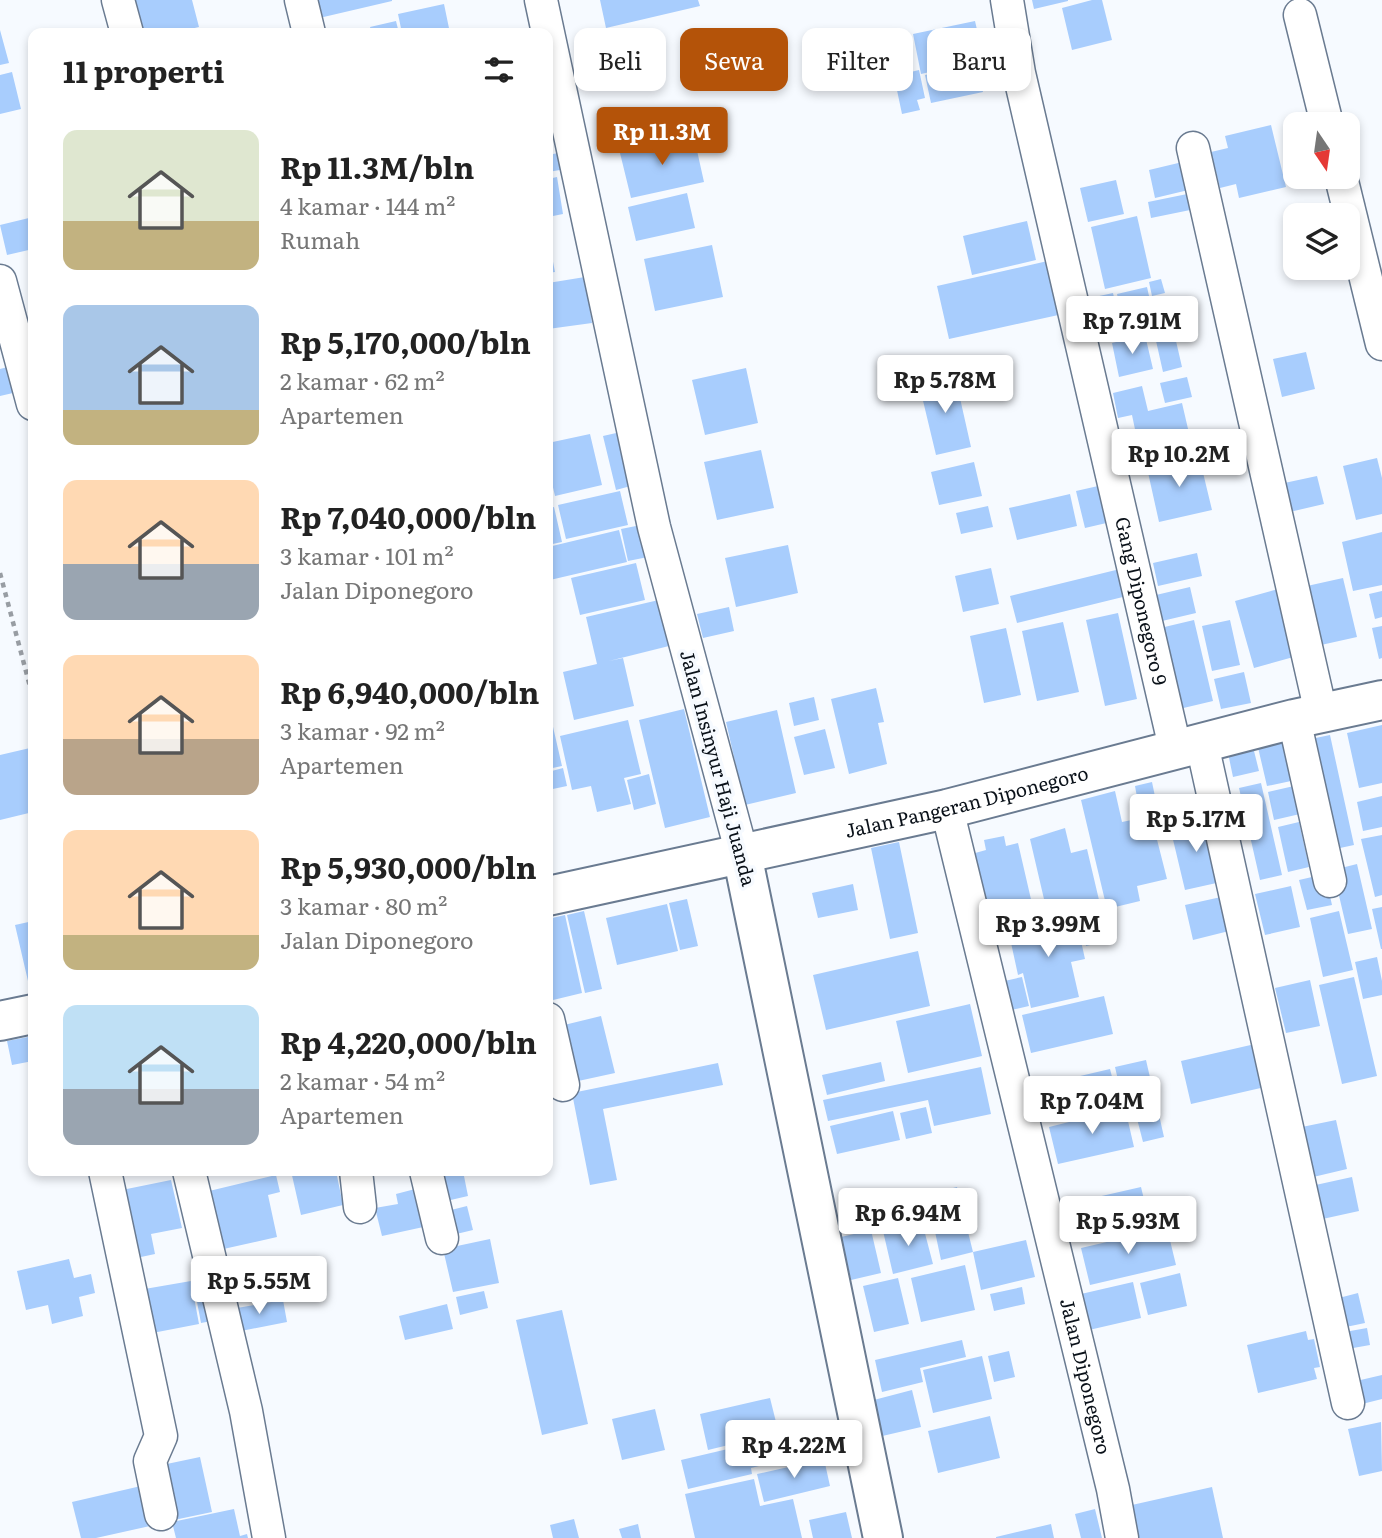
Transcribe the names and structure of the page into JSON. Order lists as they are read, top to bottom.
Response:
{
  "streets": {
    "street": [
      "Gang Diponegoro 9",
      "Jalan Insinyur Haji Juanda",
      "Jalan Pangeran Diponegoro",
      "Jalan Diponegoro"
    ]
  },
  "crossings": [
    ["Gang Diponegoro 9", "Jalan Pangeran Diponegoro"],
    ["Jalan Insinyur Haji Juanda", "Jalan Pangeran Diponegoro"],
    ["Jalan Pangeran Diponegoro", "Jalan Diponegoro"]
  ],
  "north": "bottom",
  "page": {
    "chip": [
      "Beli",
      "Sewa",
      "Filter",
      "Baru"
    ],
    "heading": "11 properti",
    "price": [
      "Rp 11.3M",
      "Rp 7.91M",
      "Rp 5.78M",
      "Rp 10.2M",
      "Rp 5.17M",
      "Rp 3.99M",
      "Rp 7.04M",
      "Rp 6.94M",
      "Rp 5.93M",
      "Rp 5.55M",
      "Rp 4.22M"
    ],
    "list": [
      {
        "name": "Rp 11.3M/bln",
        "note": "4 kamar · 144 m² · Rumah"
      },
      {
        "name": "Rp 5,170,000/bln",
        "note": "2 kamar · 62 m² · Apartemen"
      },
      {
        "name": "Rp 7,040,000/bln",
        "note": "3 kamar · 101 m² · Jalan Diponegoro"
      },
      {
        "name": "Rp 6,940,000/bln",
        "note": "3 kamar · 92 m² · Apartemen"
      },
      {
        "name": "Rp 5,930,000/bln",
        "note": "3 kamar · 80 m² · Jalan Diponegoro"
      },
      {
        "name": "Rp 4,220,000/bln",
        "note": "2 kamar · 54 m² · Apartemen"
      }
    ]
  }
}
